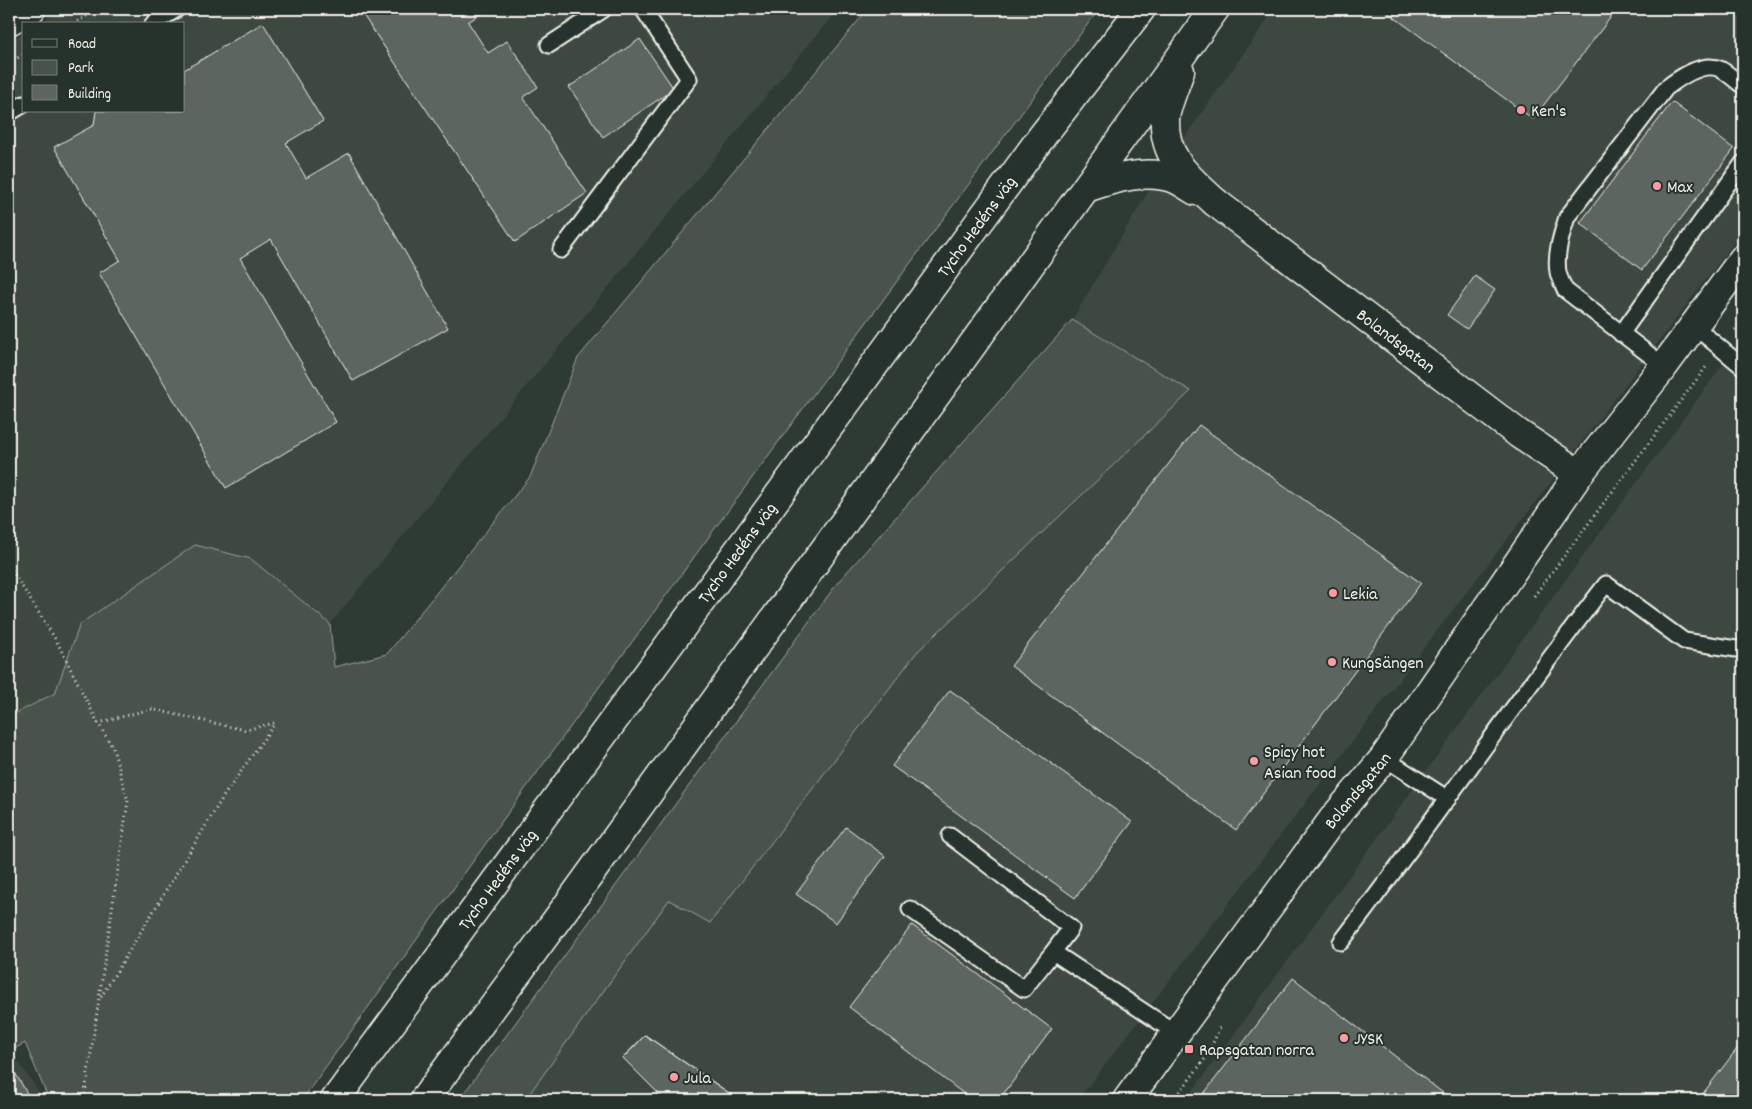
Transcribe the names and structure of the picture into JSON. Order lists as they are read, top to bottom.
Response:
{
  "streets": {
    "main road": ["Tycho Hedéns väg", "Bolandsgatan"]
  },
  "places": {
    "other": [
      "Ken's",
      "Max",
      "Lekia",
      "KungSängen",
      "Spicy hot Asian food",
      "JYSK",
      "Jula"
    ],
    "transit": ["Rapsgatan norra"]
  },
  "legend": ["Road", "Park", "Building"]
}
